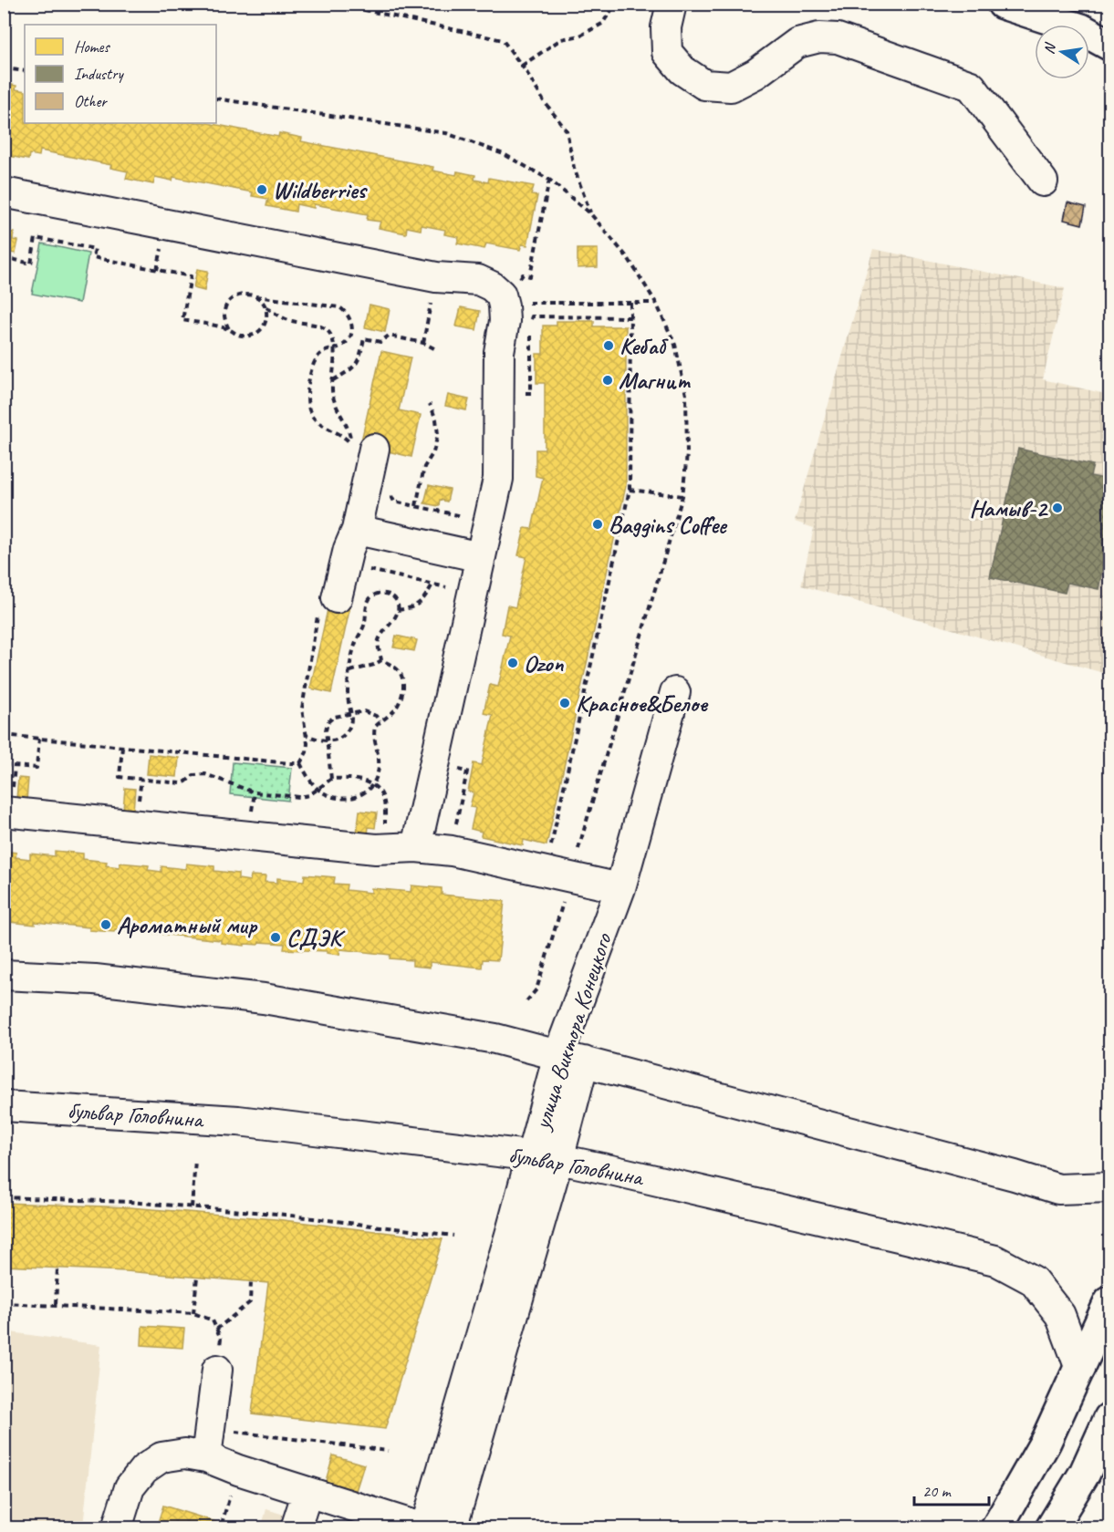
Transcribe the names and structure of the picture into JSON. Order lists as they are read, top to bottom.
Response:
{
  "streets": {
    "street": ["улица Виктора Конецкого", "бульвар Головнина"]
  },
  "crossings": [
    ["улица Виктора Конецкого", "бульвар Головнина"]
  ],
  "places": [
    "Wildberries",
    "Кебаб",
    "Магнит",
    "Намыв-2",
    "Baggins Coffee",
    "Ozon",
    "Красное&Белое",
    "Ароматный мир",
    "СДЭК"
  ],
  "legend": ["Homes", "Industry", "Other"],
  "scale_bar": "20 m",
  "north": "left"
}
